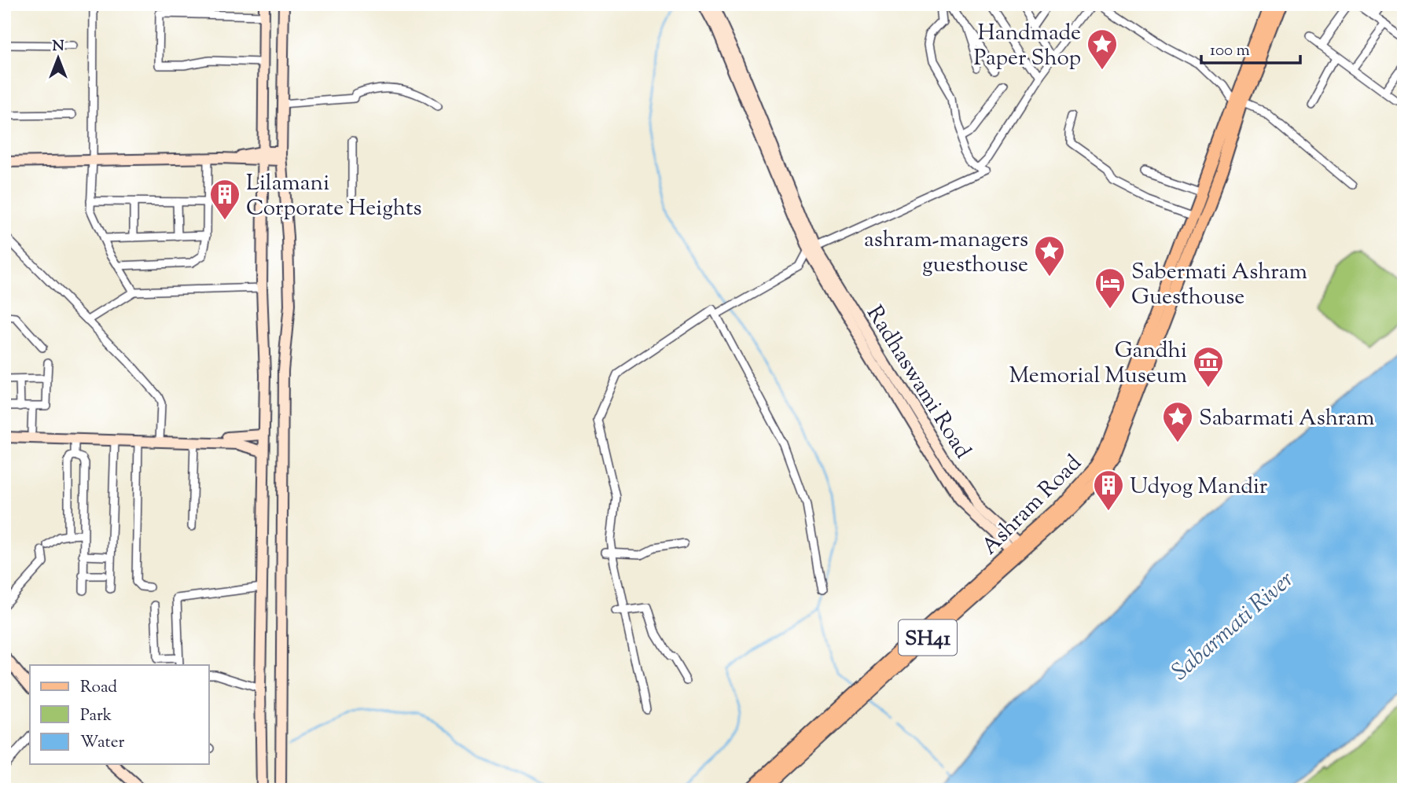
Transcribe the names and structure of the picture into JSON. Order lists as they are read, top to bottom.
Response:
{
  "streets": {
    "main road": ["Radhaswami Road", "Ashram Road", "SH41"]
  },
  "crossings": [
    ["Radhaswami Road", "Ashram Road"]
  ],
  "water": ["Sabarmati River"],
  "places": {
    "place": ["Handmade Paper Shop", "ashram-managers guesthouse", "Sabarmati Ashram"],
    "building": ["Lilamani Corporate Heights", "Udyog Mandir"],
    "hotel": ["Sabermati Ashram Guesthouse"],
    "museum": ["Gandhi Memorial Museum"]
  },
  "legend": ["Road", "Park", "Water"],
  "scale_bar": "100 m",
  "north": "top"
}
